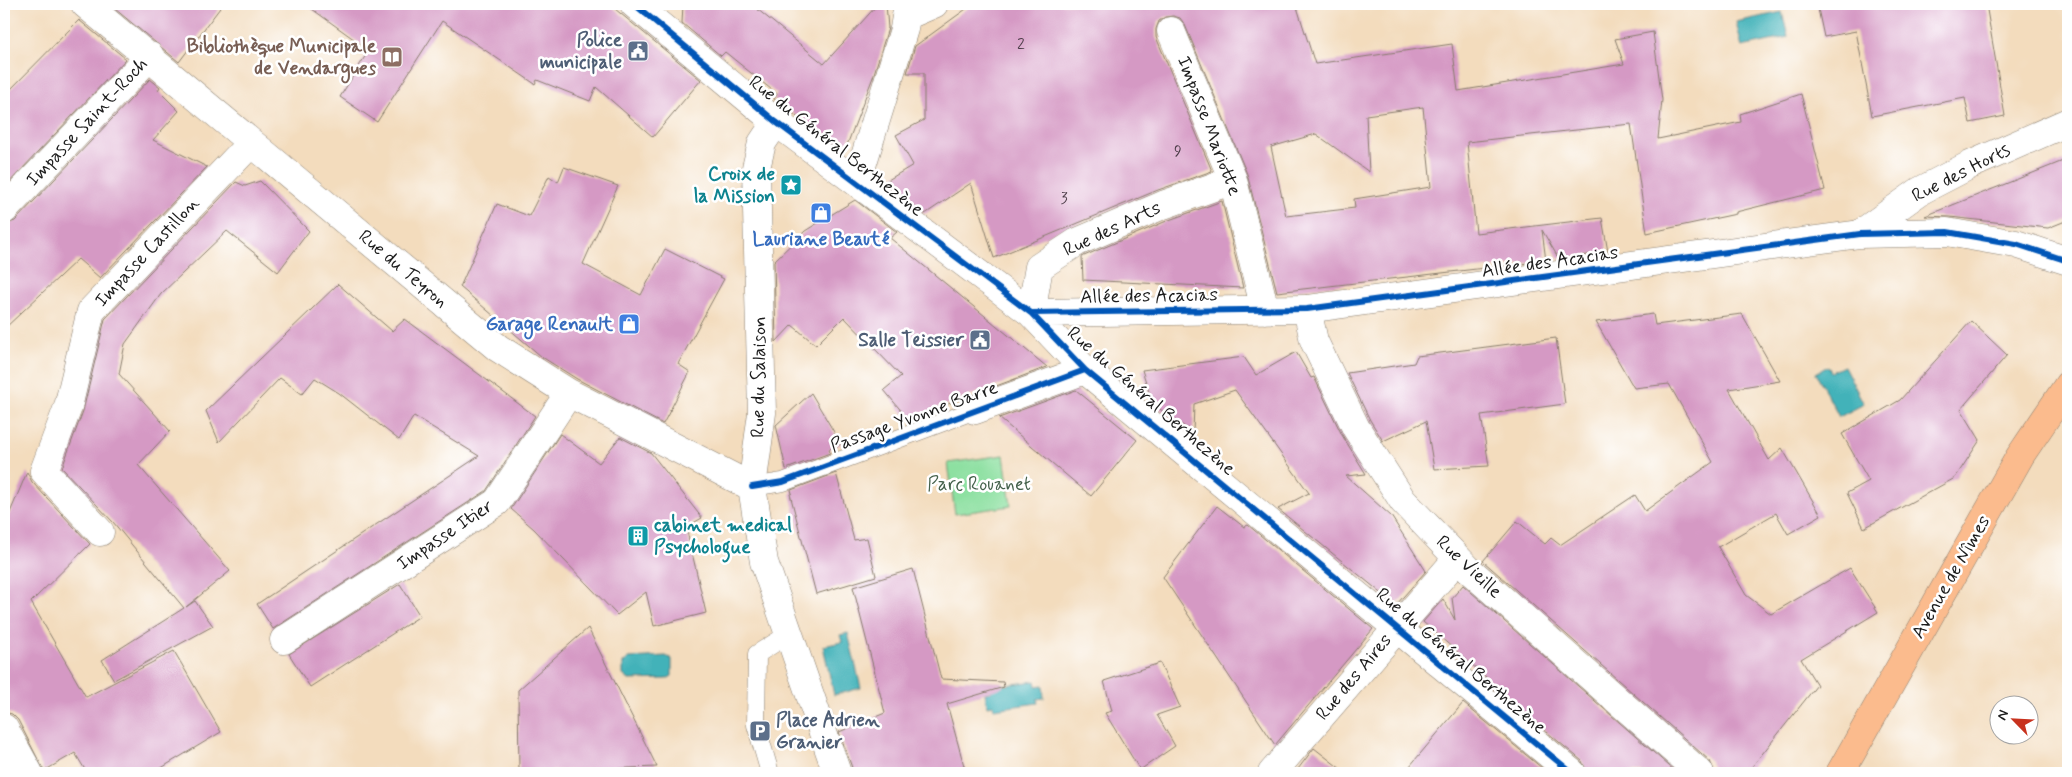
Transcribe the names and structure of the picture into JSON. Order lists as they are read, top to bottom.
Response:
{
  "streets": {
    "main road": ["Avenue de Nîmes"],
    "street": [
      "Impasse Saint-Roch",
      "Impasse Mariotte",
      "Rue du Général Berthezène",
      "Rue des Horts",
      "Rue des Arts",
      "Impasse Castillon",
      "Allée des Acacias",
      "Rue du Teyron",
      "Rue du Salaison",
      "Passage Yvonne Barre",
      "Impasse Itier",
      "Rue Vieille",
      "Rue des Aires"
    ]
  },
  "crossings": [
    ["Impasse Saint-Roch", "Rue du Teyron"],
    ["Impasse Mariotte", "Rue des Arts"],
    ["Impasse Mariotte", "Allée des Acacias"],
    ["Rue du Général Berthezène", "Rue des Arts"],
    ["Rue du Général Berthezène", "Allée des Acacias"],
    ["Rue du Général Berthezène", "Rue du Salaison"],
    ["Rue du Général Berthezène", "Passage Yvonne Barre"],
    ["Rue du Général Berthezène", "Rue des Aires"],
    ["Rue des Horts", "Allée des Acacias"],
    ["Rue des Arts", "Allée des Acacias"],
    ["Impasse Castillon", "Rue du Teyron"],
    ["Allée des Acacias", "Rue Vieille"],
    ["Rue du Teyron", "Rue du Salaison"],
    ["Rue du Teyron", "Passage Yvonne Barre"],
    ["Rue du Teyron", "Impasse Itier"],
    ["Rue du Salaison", "Passage Yvonne Barre"],
    ["Rue Vieille", "Rue des Aires"]
  ],
  "parks": ["Parc Rouanet"],
  "places": {
    "public building": ["Police municipale", "Salle Teissier"],
    "library": ["Bibliothèque Municipale de Vendargues"],
    "place": ["Croix de la Mission"],
    "shop": ["Lauriane Beauté", "Garage Renault"],
    "building": ["cabinet medical Psychologue"],
    "parking": ["Place Adrien Granier"]
  },
  "house_numbers": ["2", "9", "3"],
  "north": "top left"
}
